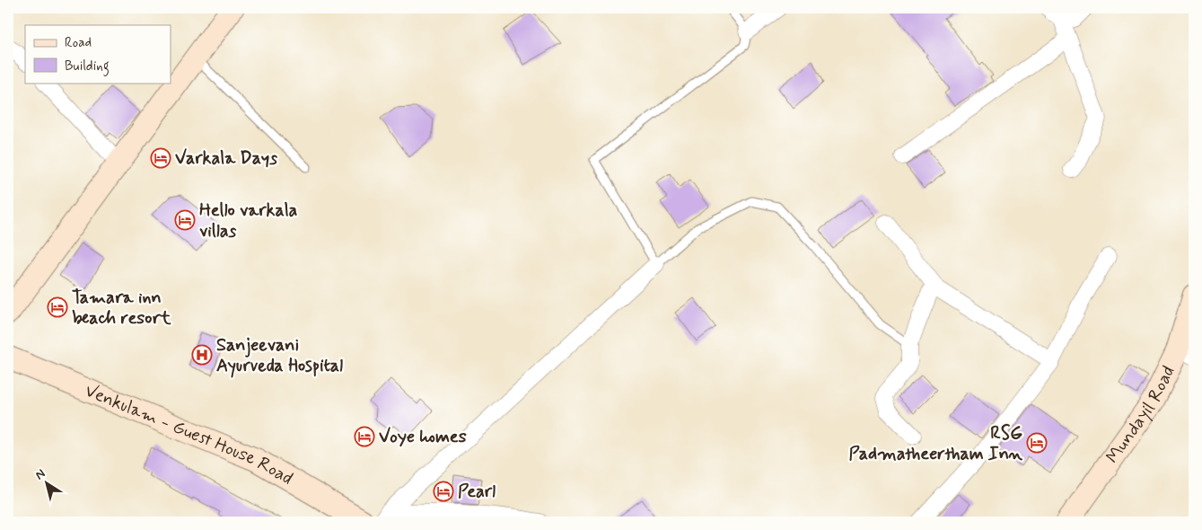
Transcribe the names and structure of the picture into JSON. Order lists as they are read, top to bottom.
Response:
{
  "streets": {
    "main road": ["Mundayil Road", "Venkulam - Guest House Road"]
  },
  "places": {
    "hotel": [
      "Varkala Days",
      "Hello varkala villas",
      "Tamara inn beach resort",
      "Voye homes",
      "RSG Padmatheertham Inn",
      "Pearl"
    ],
    "hospital": ["Sanjeevani Ayurveda Hospital"]
  },
  "legend": ["Road", "Building"],
  "north": "top left"
}
